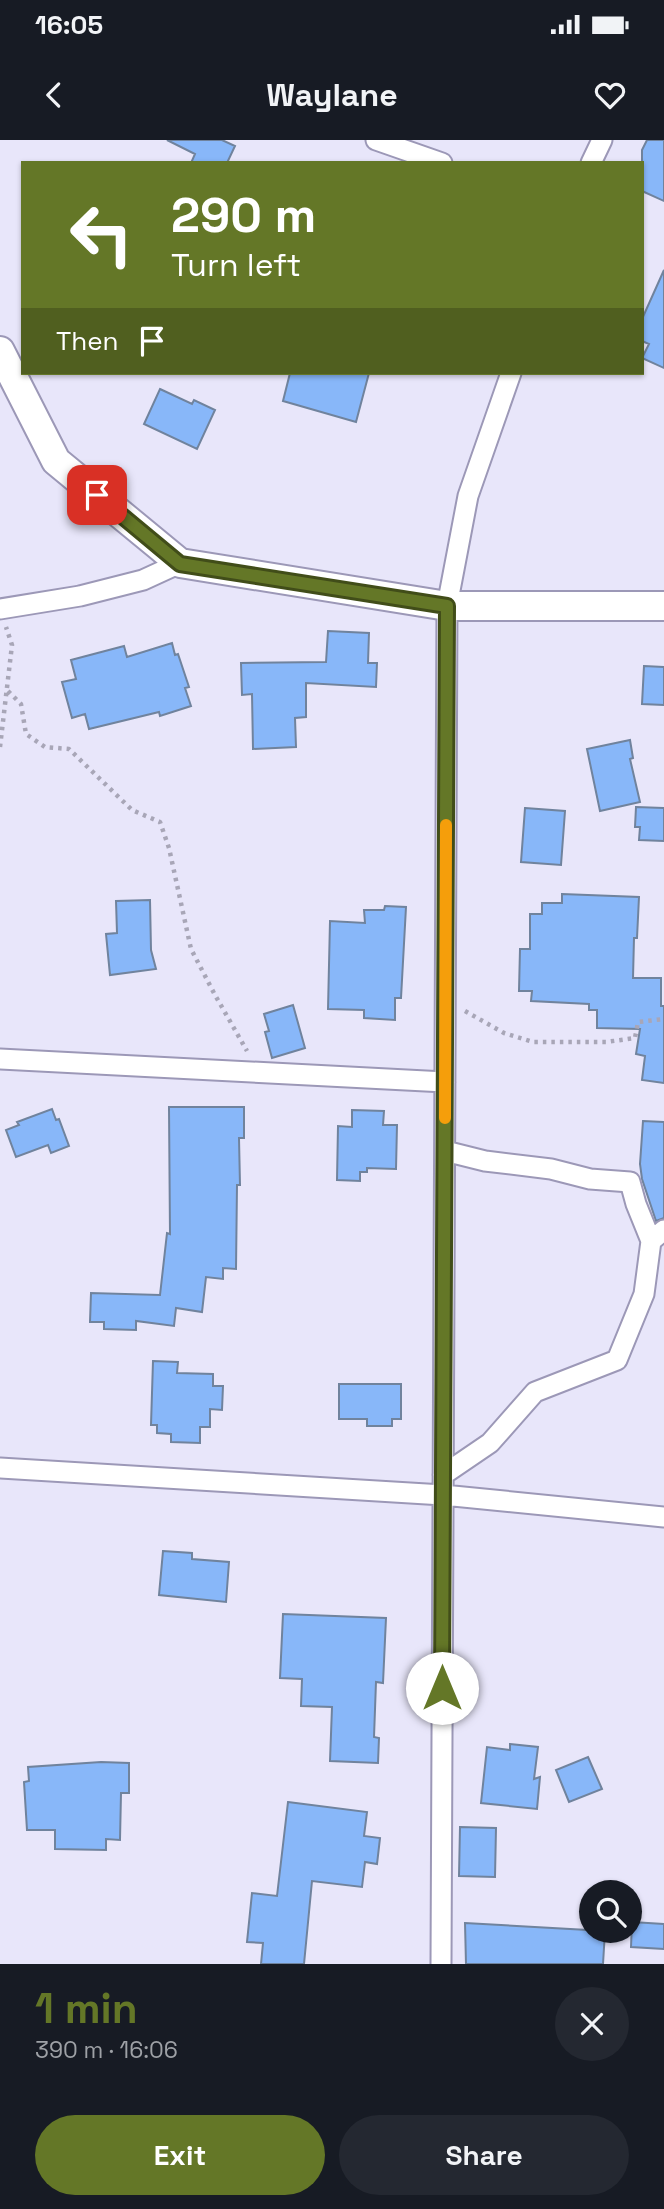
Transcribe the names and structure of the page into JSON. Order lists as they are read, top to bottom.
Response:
{
  "page": {
    "status": "16:05",
    "header": "Waylane",
    "turn": ["290 m", "Turn left"],
    "then": "Then",
    "heading": ["1 min", "390 m · 16:06"],
    "buttons": ["Exit", "Share"]
  }
}
